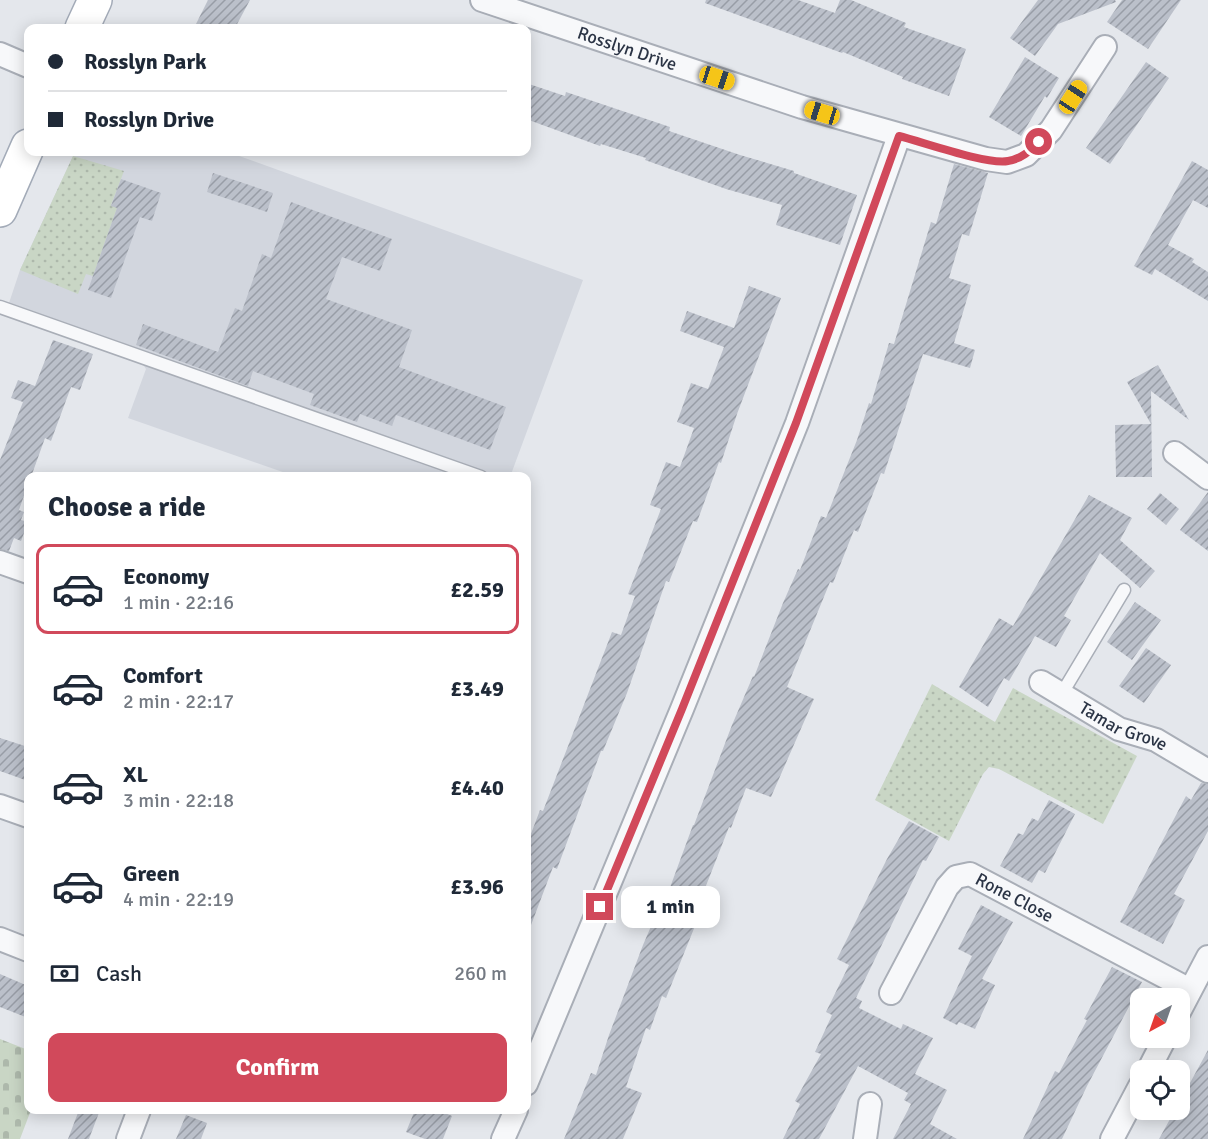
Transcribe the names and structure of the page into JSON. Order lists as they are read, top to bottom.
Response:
{
  "streets": {
    "street": ["Rosslyn Drive", "Tamar Grove", "Rone Close"]
  },
  "north": "bottom left",
  "page": {
    "banner": ["Rosslyn Park", "Rosslyn Drive"],
    "heading": "Choose a ride",
    "list": [
      {
        "name": "Economy",
        "note": "1 min · 22:16",
        "value": "£2.59"
      },
      {
        "name": "Comfort",
        "note": "2 min · 22:17",
        "value": "£3.49"
      },
      {
        "name": "XL",
        "note": "3 min · 22:18",
        "value": "£4.40"
      },
      {
        "name": "Green",
        "note": "4 min · 22:19",
        "value": "£3.96"
      }
    ],
    "bubble": "1 min",
    "pay": ["Cash", "260 m"],
    "buttons": "Confirm"
  }
}
